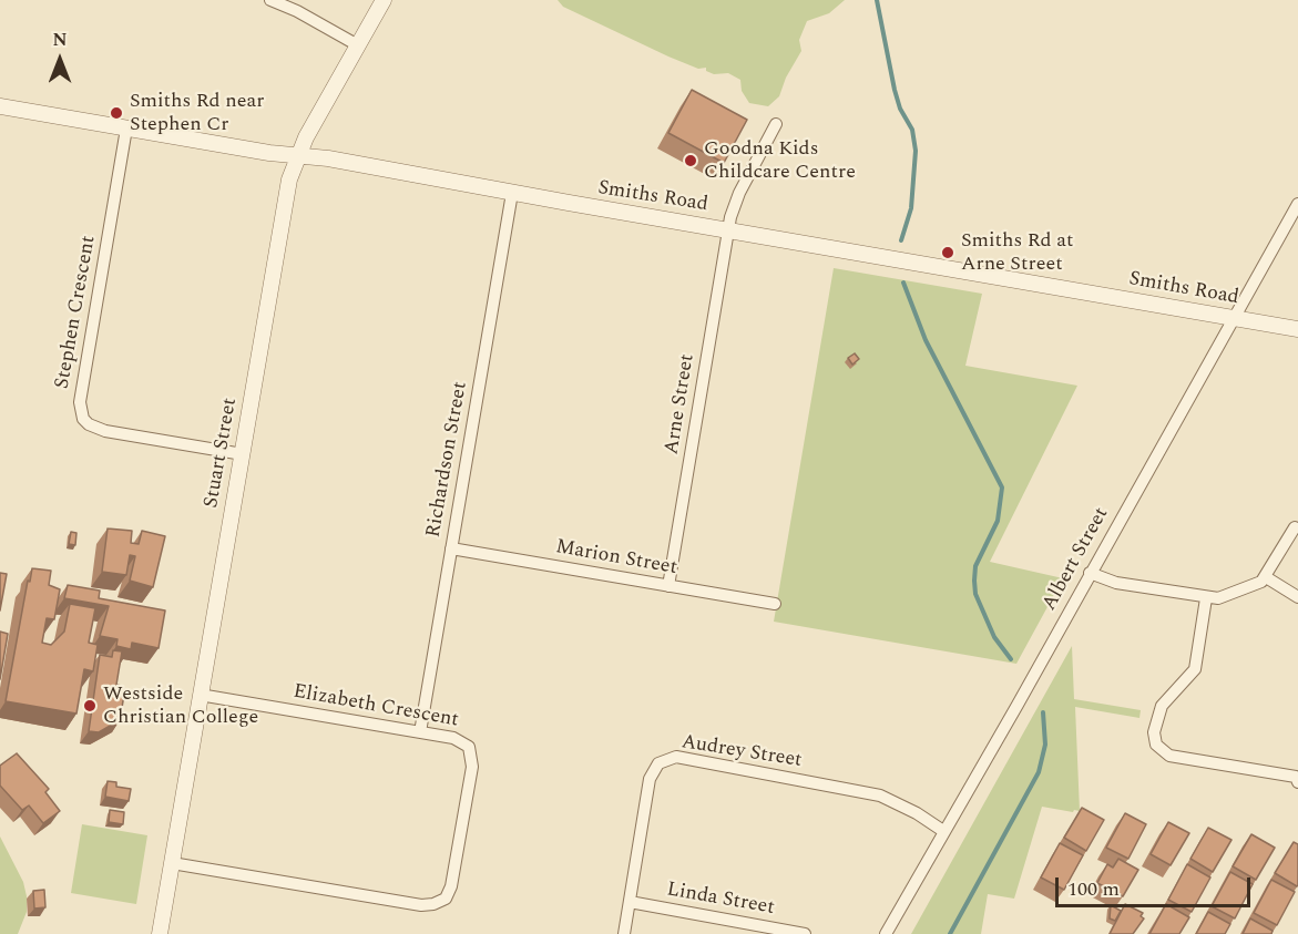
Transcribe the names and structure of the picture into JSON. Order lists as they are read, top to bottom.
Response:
{
  "streets": {
    "street": [
      "Smiths Road",
      "Stephen Crescent",
      "Arne Street",
      "Stuart Street",
      "Richardson Street",
      "Marion Street",
      "Albert Street",
      "Elizabeth Crescent",
      "Audrey Street",
      "Linda Street"
    ]
  },
  "crossings": [
    ["Smiths Road", "Stephen Crescent"],
    ["Smiths Road", "Arne Street"],
    ["Smiths Road", "Stuart Street"],
    ["Smiths Road", "Richardson Street"],
    ["Smiths Road", "Albert Street"],
    ["Stephen Crescent", "Stuart Street"],
    ["Arne Street", "Marion Street"],
    ["Stuart Street", "Elizabeth Crescent"],
    ["Richardson Street", "Marion Street"],
    ["Richardson Street", "Elizabeth Crescent"],
    ["Albert Street", "Audrey Street"],
    ["Audrey Street", "Linda Street"]
  ],
  "places": [
    "Smiths Rd near Stephen Cr",
    "Goodna Kids Childcare Centre",
    "Smiths Rd at Arne Street",
    "Westside Christian College"
  ],
  "scale_bar": "100 m",
  "north": "top"
}
